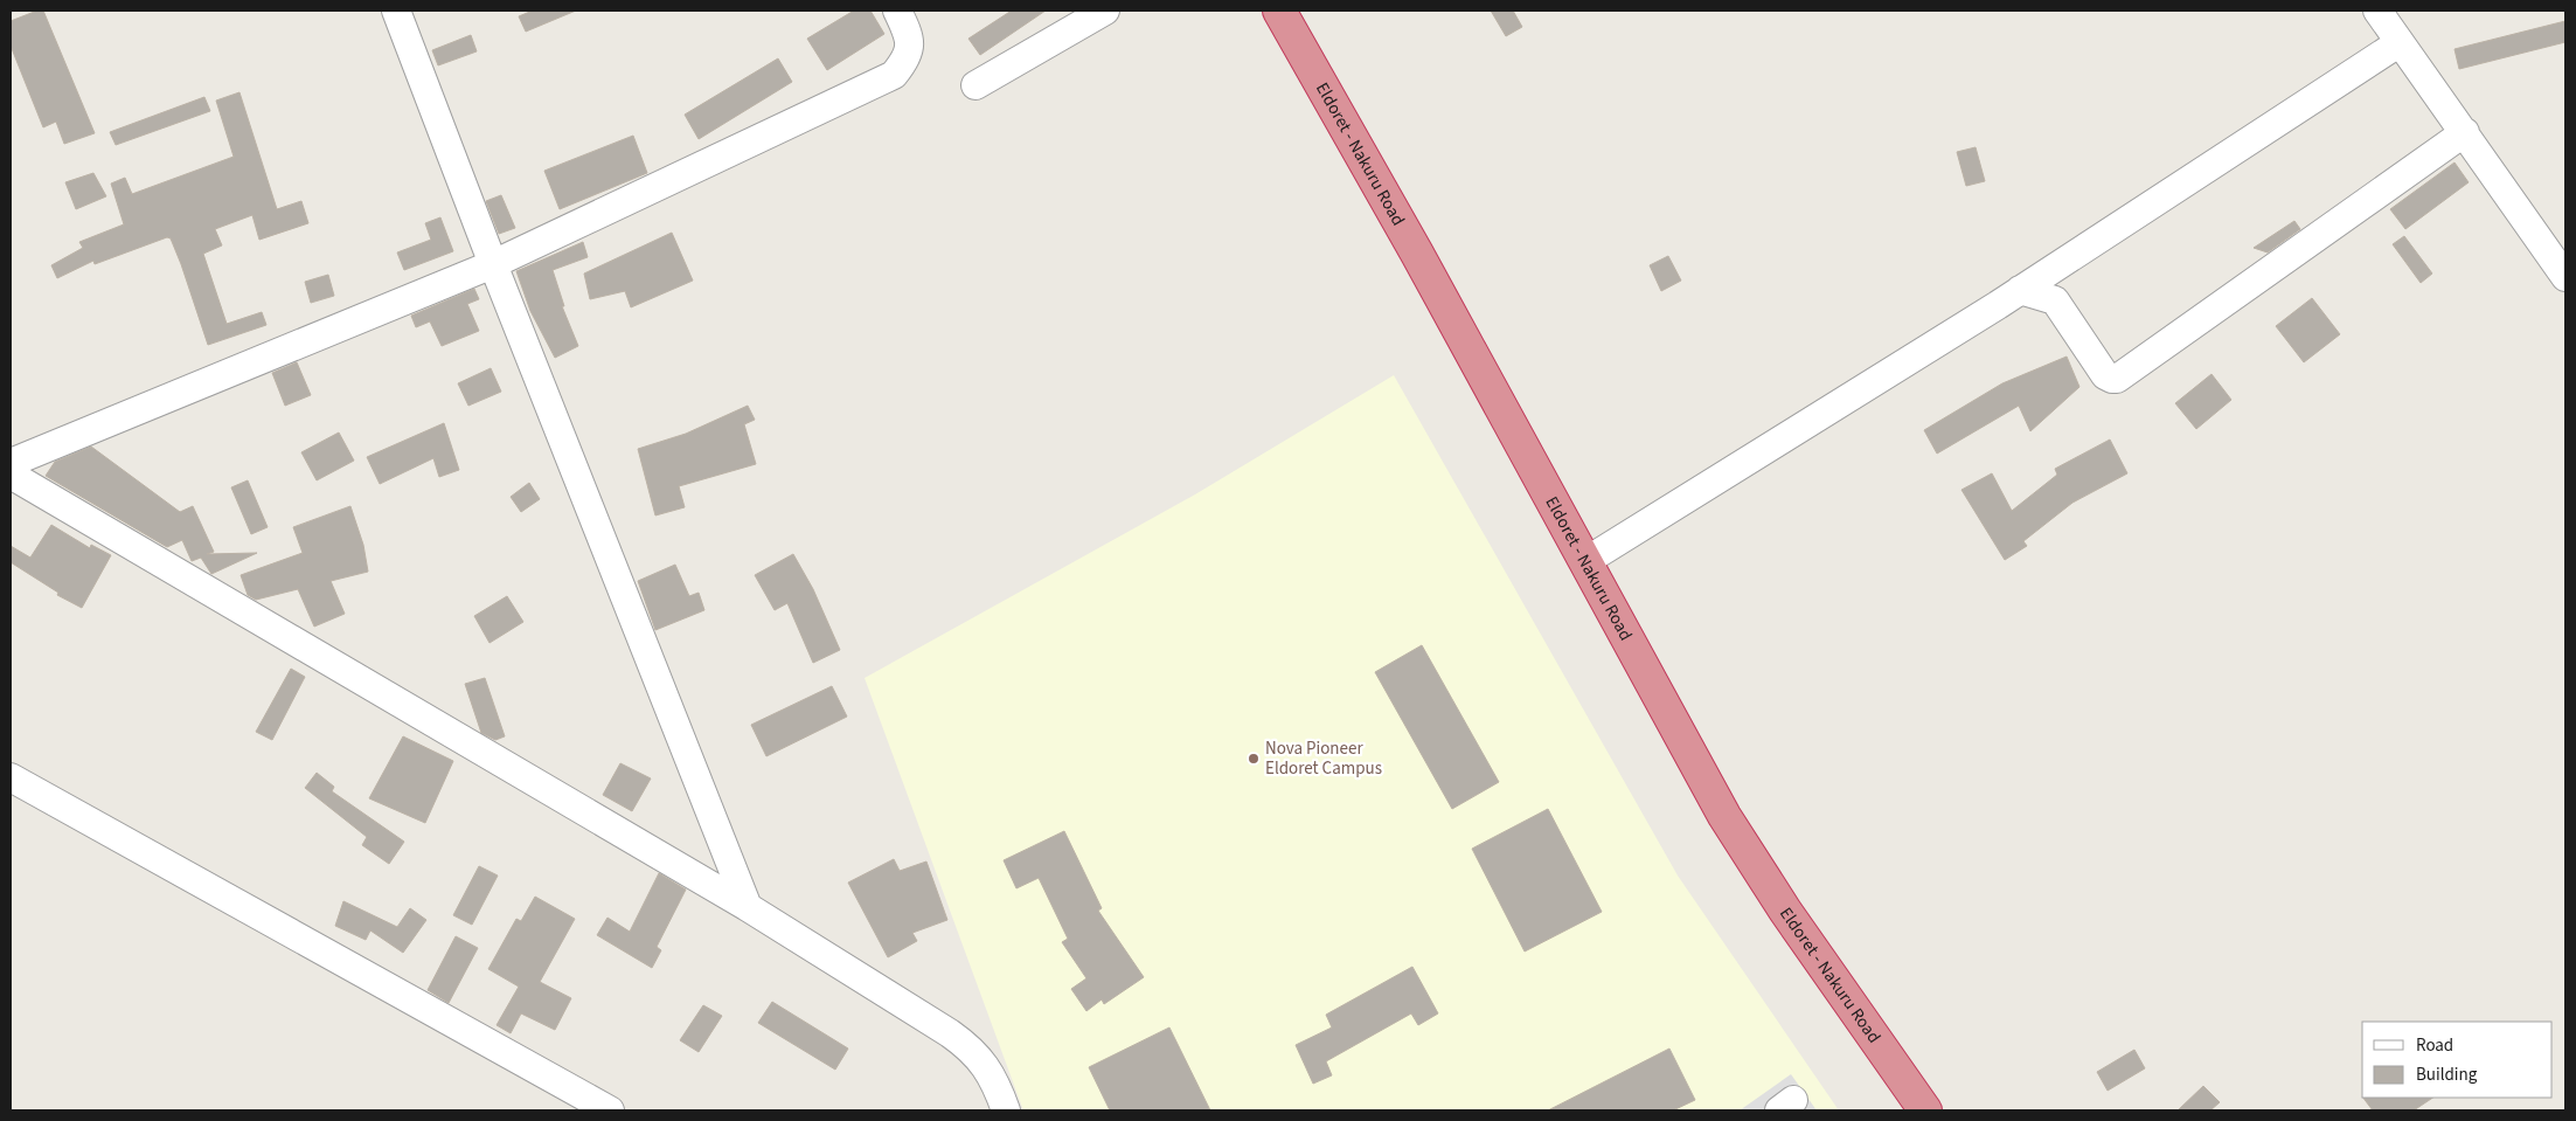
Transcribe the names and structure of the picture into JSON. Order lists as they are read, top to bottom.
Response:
{
  "streets": {
    "highway": ["Eldoret - Nakuru Road"]
  },
  "places": ["Nova Pioneer Eldoret Campus"],
  "legend": ["Road", "Building"]
}
